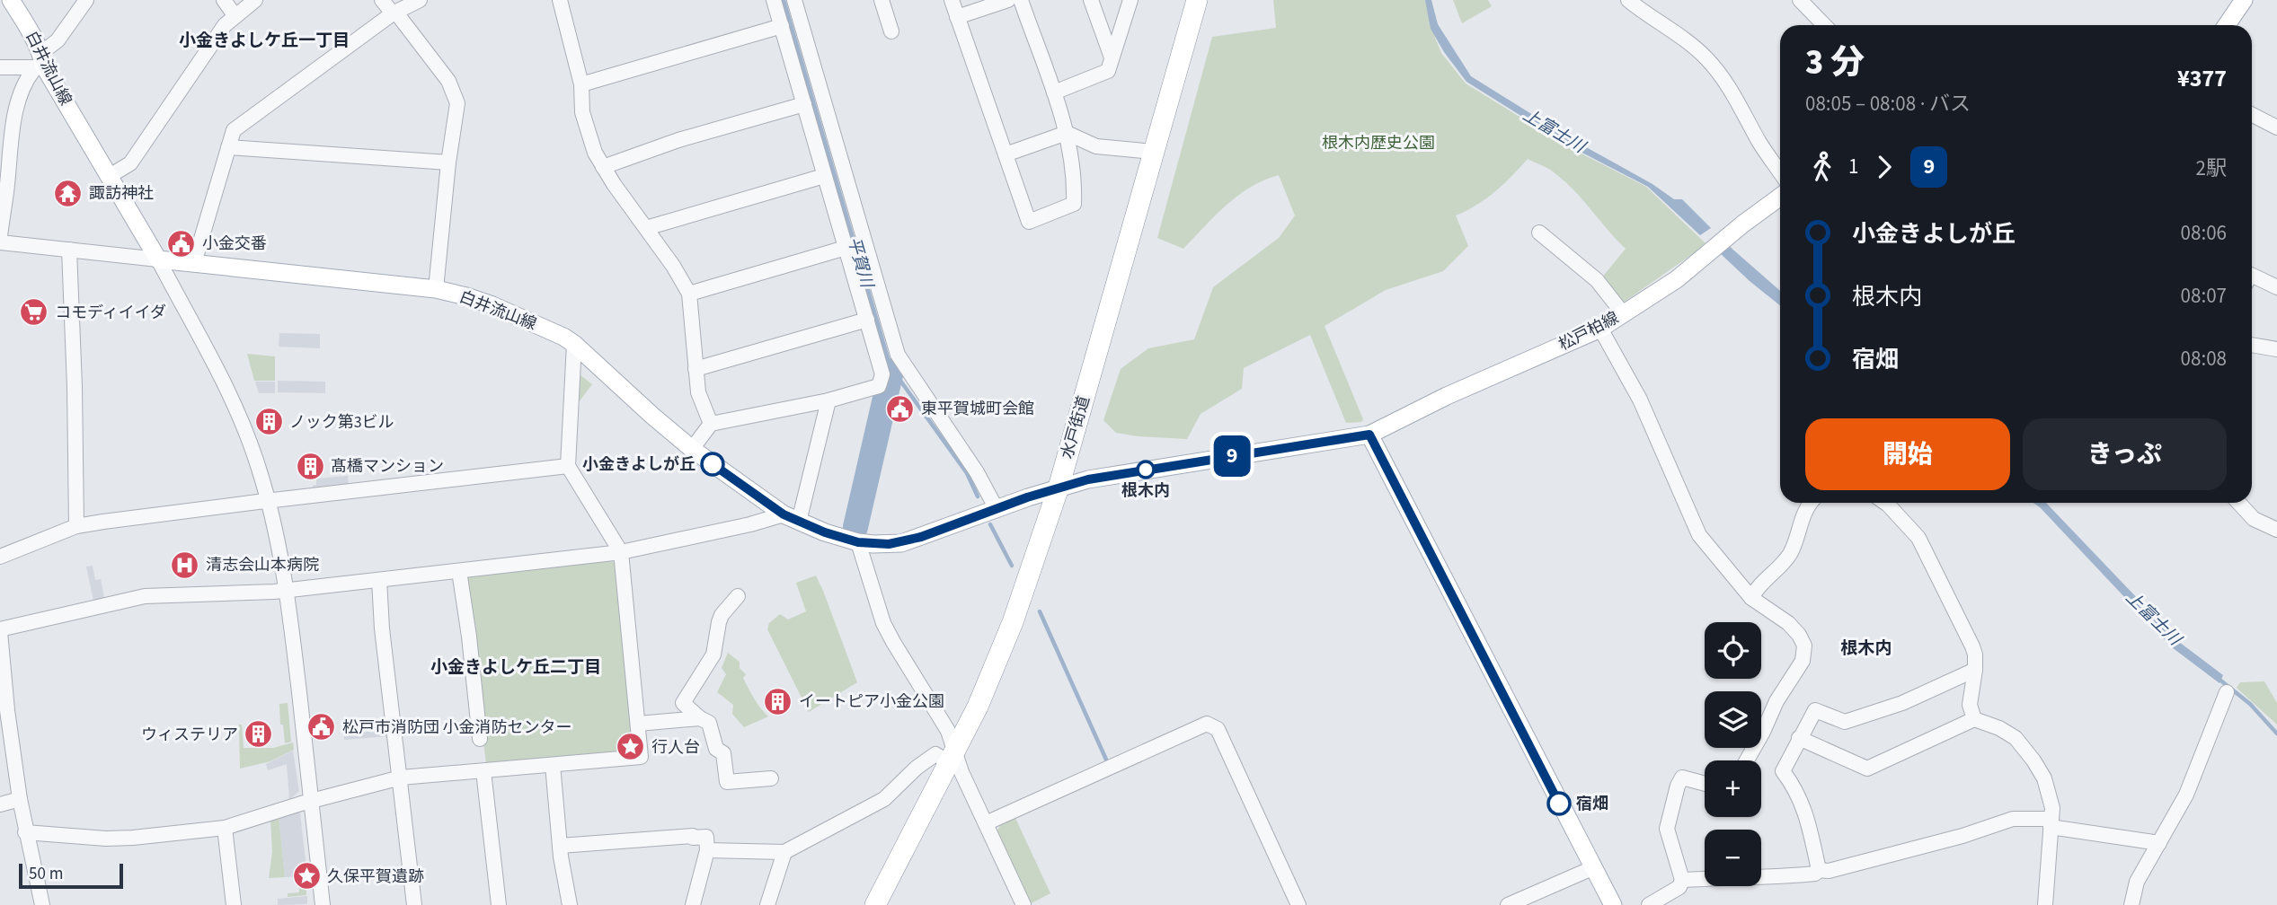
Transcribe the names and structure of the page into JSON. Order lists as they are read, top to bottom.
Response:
{
  "streets": {
    "highway": ["水戸街道"],
    "main road": ["白井流山線", "松戸柏線"]
  },
  "crossings": [
    ["白井流山線", "松戸柏線"],
    ["白井流山線", "水戸街道"],
    ["松戸柏線", "水戸街道"]
  ],
  "districts": ["小金きよしケ丘一丁目", "根木内", "小金きよしケ丘二丁目"],
  "water": ["上富士川", "平賀川"],
  "parks": ["根木内歴史公園"],
  "places": {
    "temple": ["諏訪神社"],
    "public building": ["小金交番", "東平賀城町会館", "松戸市消防団 小金消防センター"],
    "supermarket": ["コモディイイダ"],
    "building": [
      "ノック第3ビル",
      "髙橋マンション",
      "イートピア小金公園",
      "ウィステリア"
    ],
    "other": ["小金きよしが丘", "根木内", "宿畑"],
    "hospital": ["清志会山本病院"],
    "place": ["行人台", "久保平賀遺跡"]
  },
  "lines": ["bus line 9"],
  "scale_bar": "50 m",
  "page": {
    "on_map": "9",
    "heading": ["3 分", "08:05 – 08:08 · バス", "¥377"],
    "legs": ["1", "9", "2駅"],
    "list": [
      {
        "name": "小金きよしが丘",
        "value": "08:06"
      },
      {
        "name": "根木内",
        "value": "08:07"
      },
      {
        "name": "宿畑",
        "value": "08:08"
      }
    ],
    "buttons": ["開始", "きっぷ"],
    "map_buttons": ["+", "−"],
    "scale": "50 m"
  }
}
